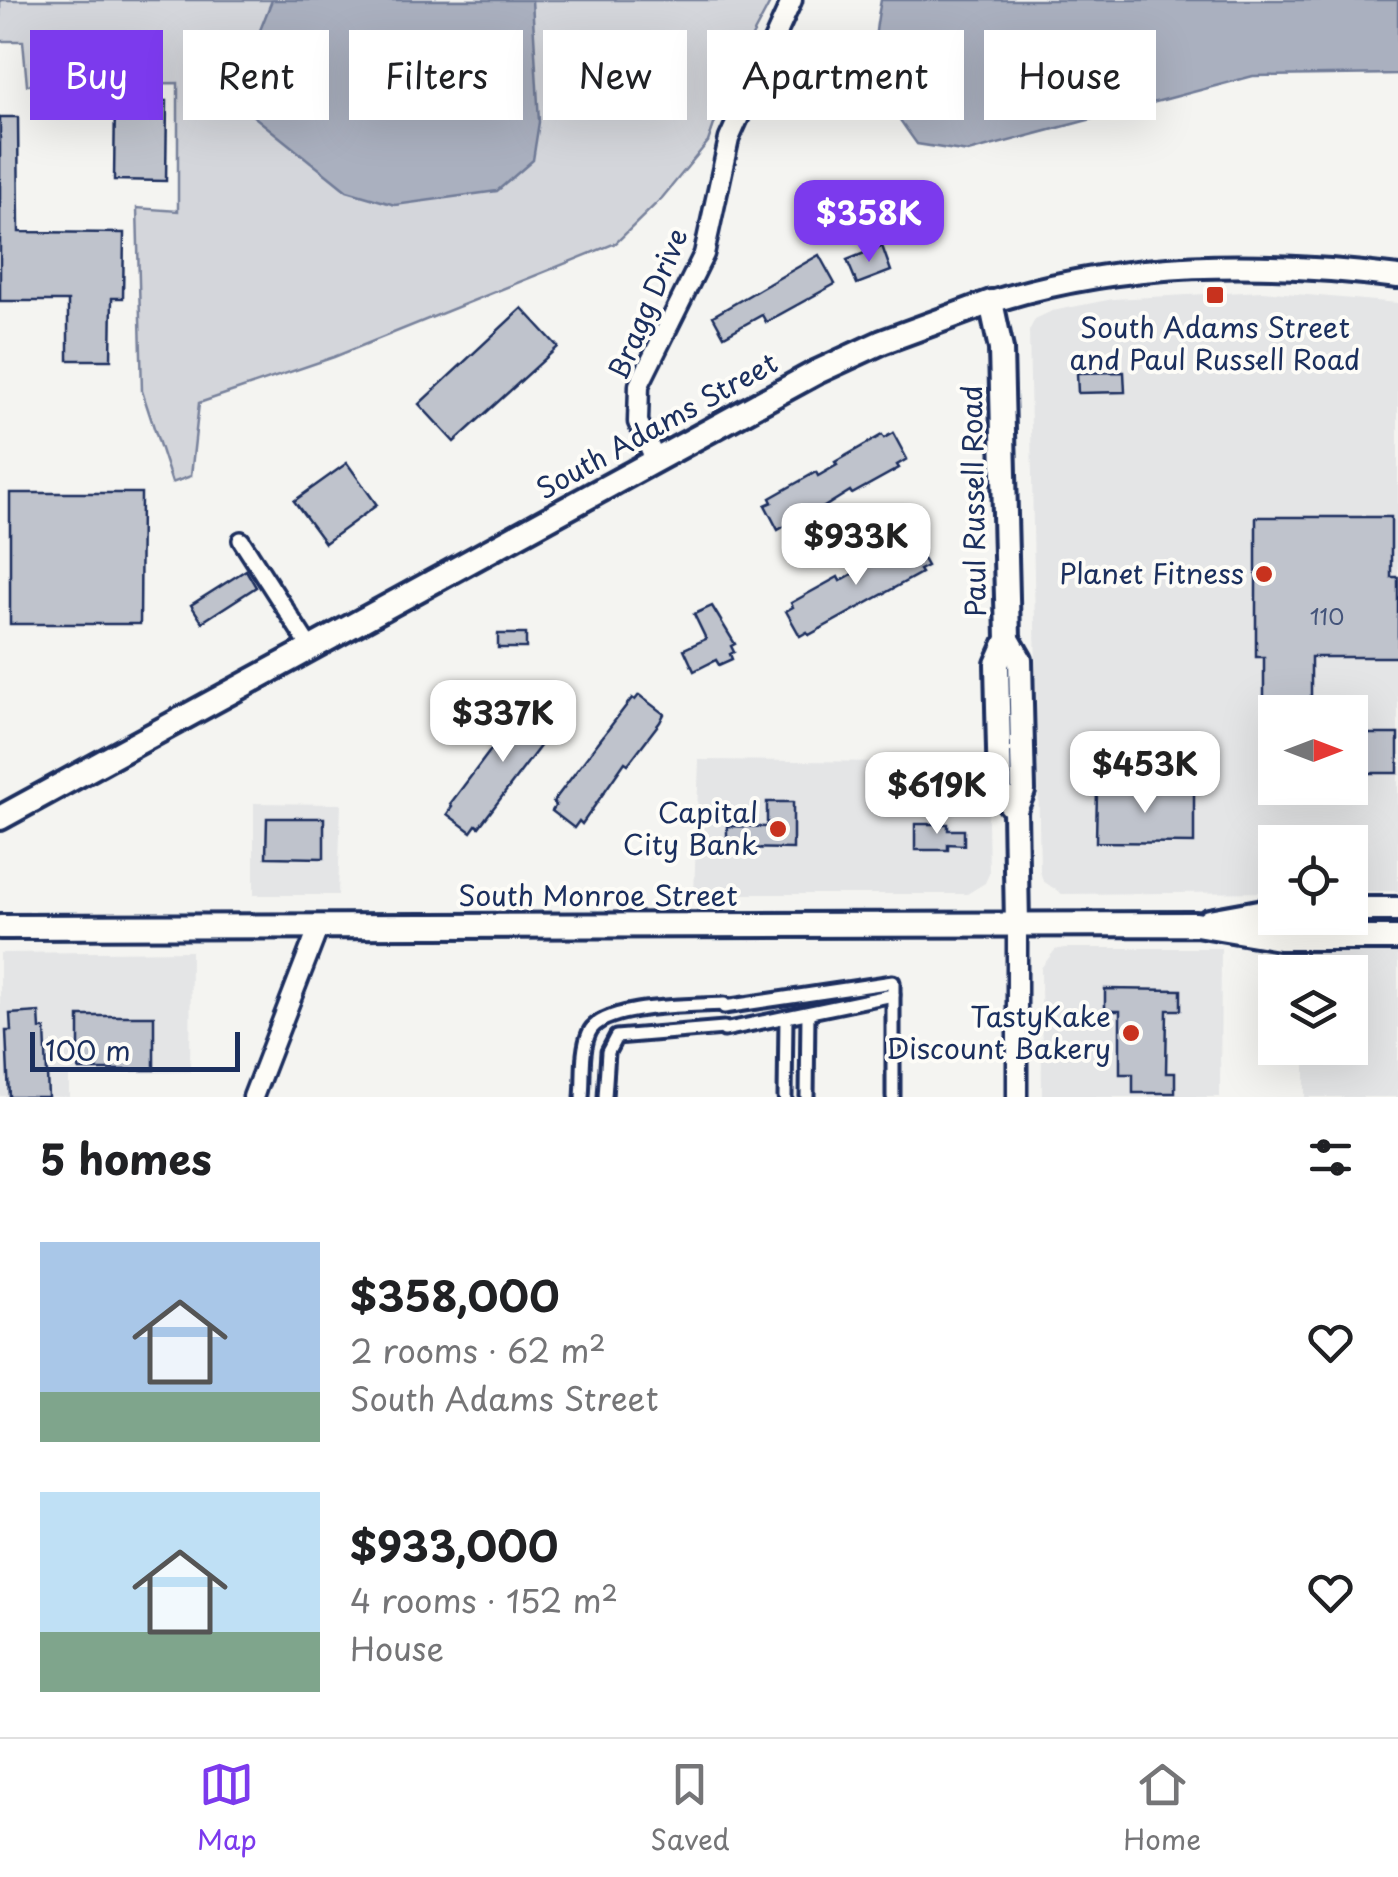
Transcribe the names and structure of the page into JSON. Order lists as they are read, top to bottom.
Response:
{
  "streets": {
    "main road": ["South Adams Street", "Paul Russell Road", "South Monroe Street"],
    "street": ["Bragg Drive"]
  },
  "crossings": [
    ["Bragg Drive", "South Adams Street"],
    ["South Adams Street", "Paul Russell Road"],
    ["Paul Russell Road", "South Monroe Street"]
  ],
  "places": {
    "transit": ["South Adams Street and Paul Russell Road"],
    "other": ["Planet Fitness", "Capital City Bank", "TastyKake Discount Bakery"]
  },
  "house_numbers": ["110"],
  "scale_bar": "100 m",
  "north": "right",
  "page": {
    "chip": [
      "Buy",
      "Rent",
      "Filters",
      "New",
      "Apartment",
      "House"
    ],
    "price": [
      "$358K",
      "$933K",
      "$337K",
      "$453K",
      "$619K"
    ],
    "scale": "100 m",
    "heading": "5 homes",
    "list": [
      {
        "name": "$358,000",
        "note": "2 rooms · 62 m² · South Adams Street"
      },
      {
        "name": "$933,000",
        "note": "4 rooms · 152 m² · House"
      }
    ],
    "tabs": ["Map", "Saved", "Home"]
  }
}
